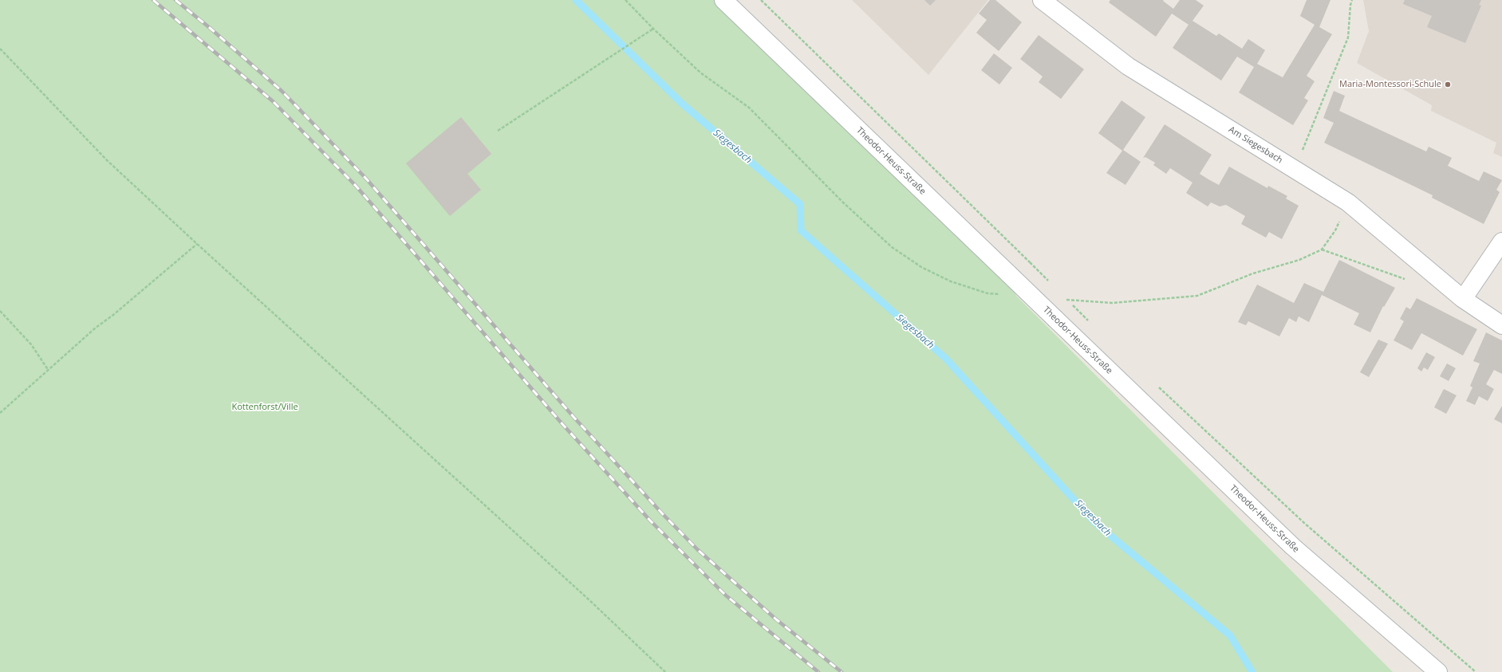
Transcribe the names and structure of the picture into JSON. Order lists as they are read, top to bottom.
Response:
{
  "streets": {
    "main road": ["Am Siegesbach", "Theodor-Heuss-Straße"]
  },
  "water": ["Siegesbach"],
  "parks": ["Kottenforst/Ville"],
  "places": ["Maria-Montessori-Schule"]
}
